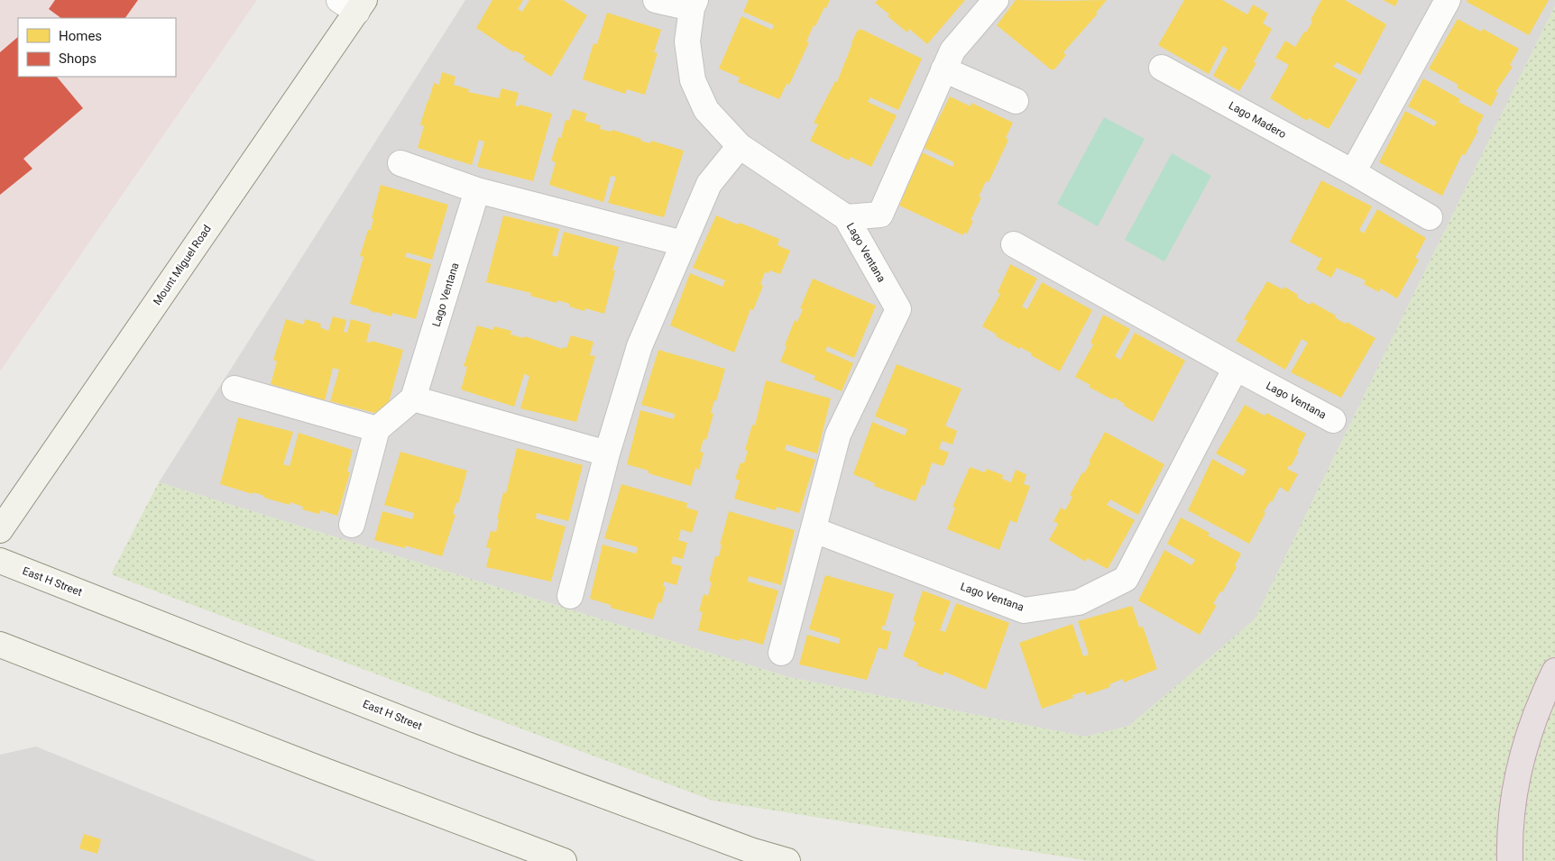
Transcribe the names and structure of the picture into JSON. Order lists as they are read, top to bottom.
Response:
{
  "streets": {
    "main road": ["Mount Miguel Road", "East H Street"],
    "street": ["Lago Madero", "Lago Ventana"]
  },
  "legend": ["Homes", "Shops"]
}
